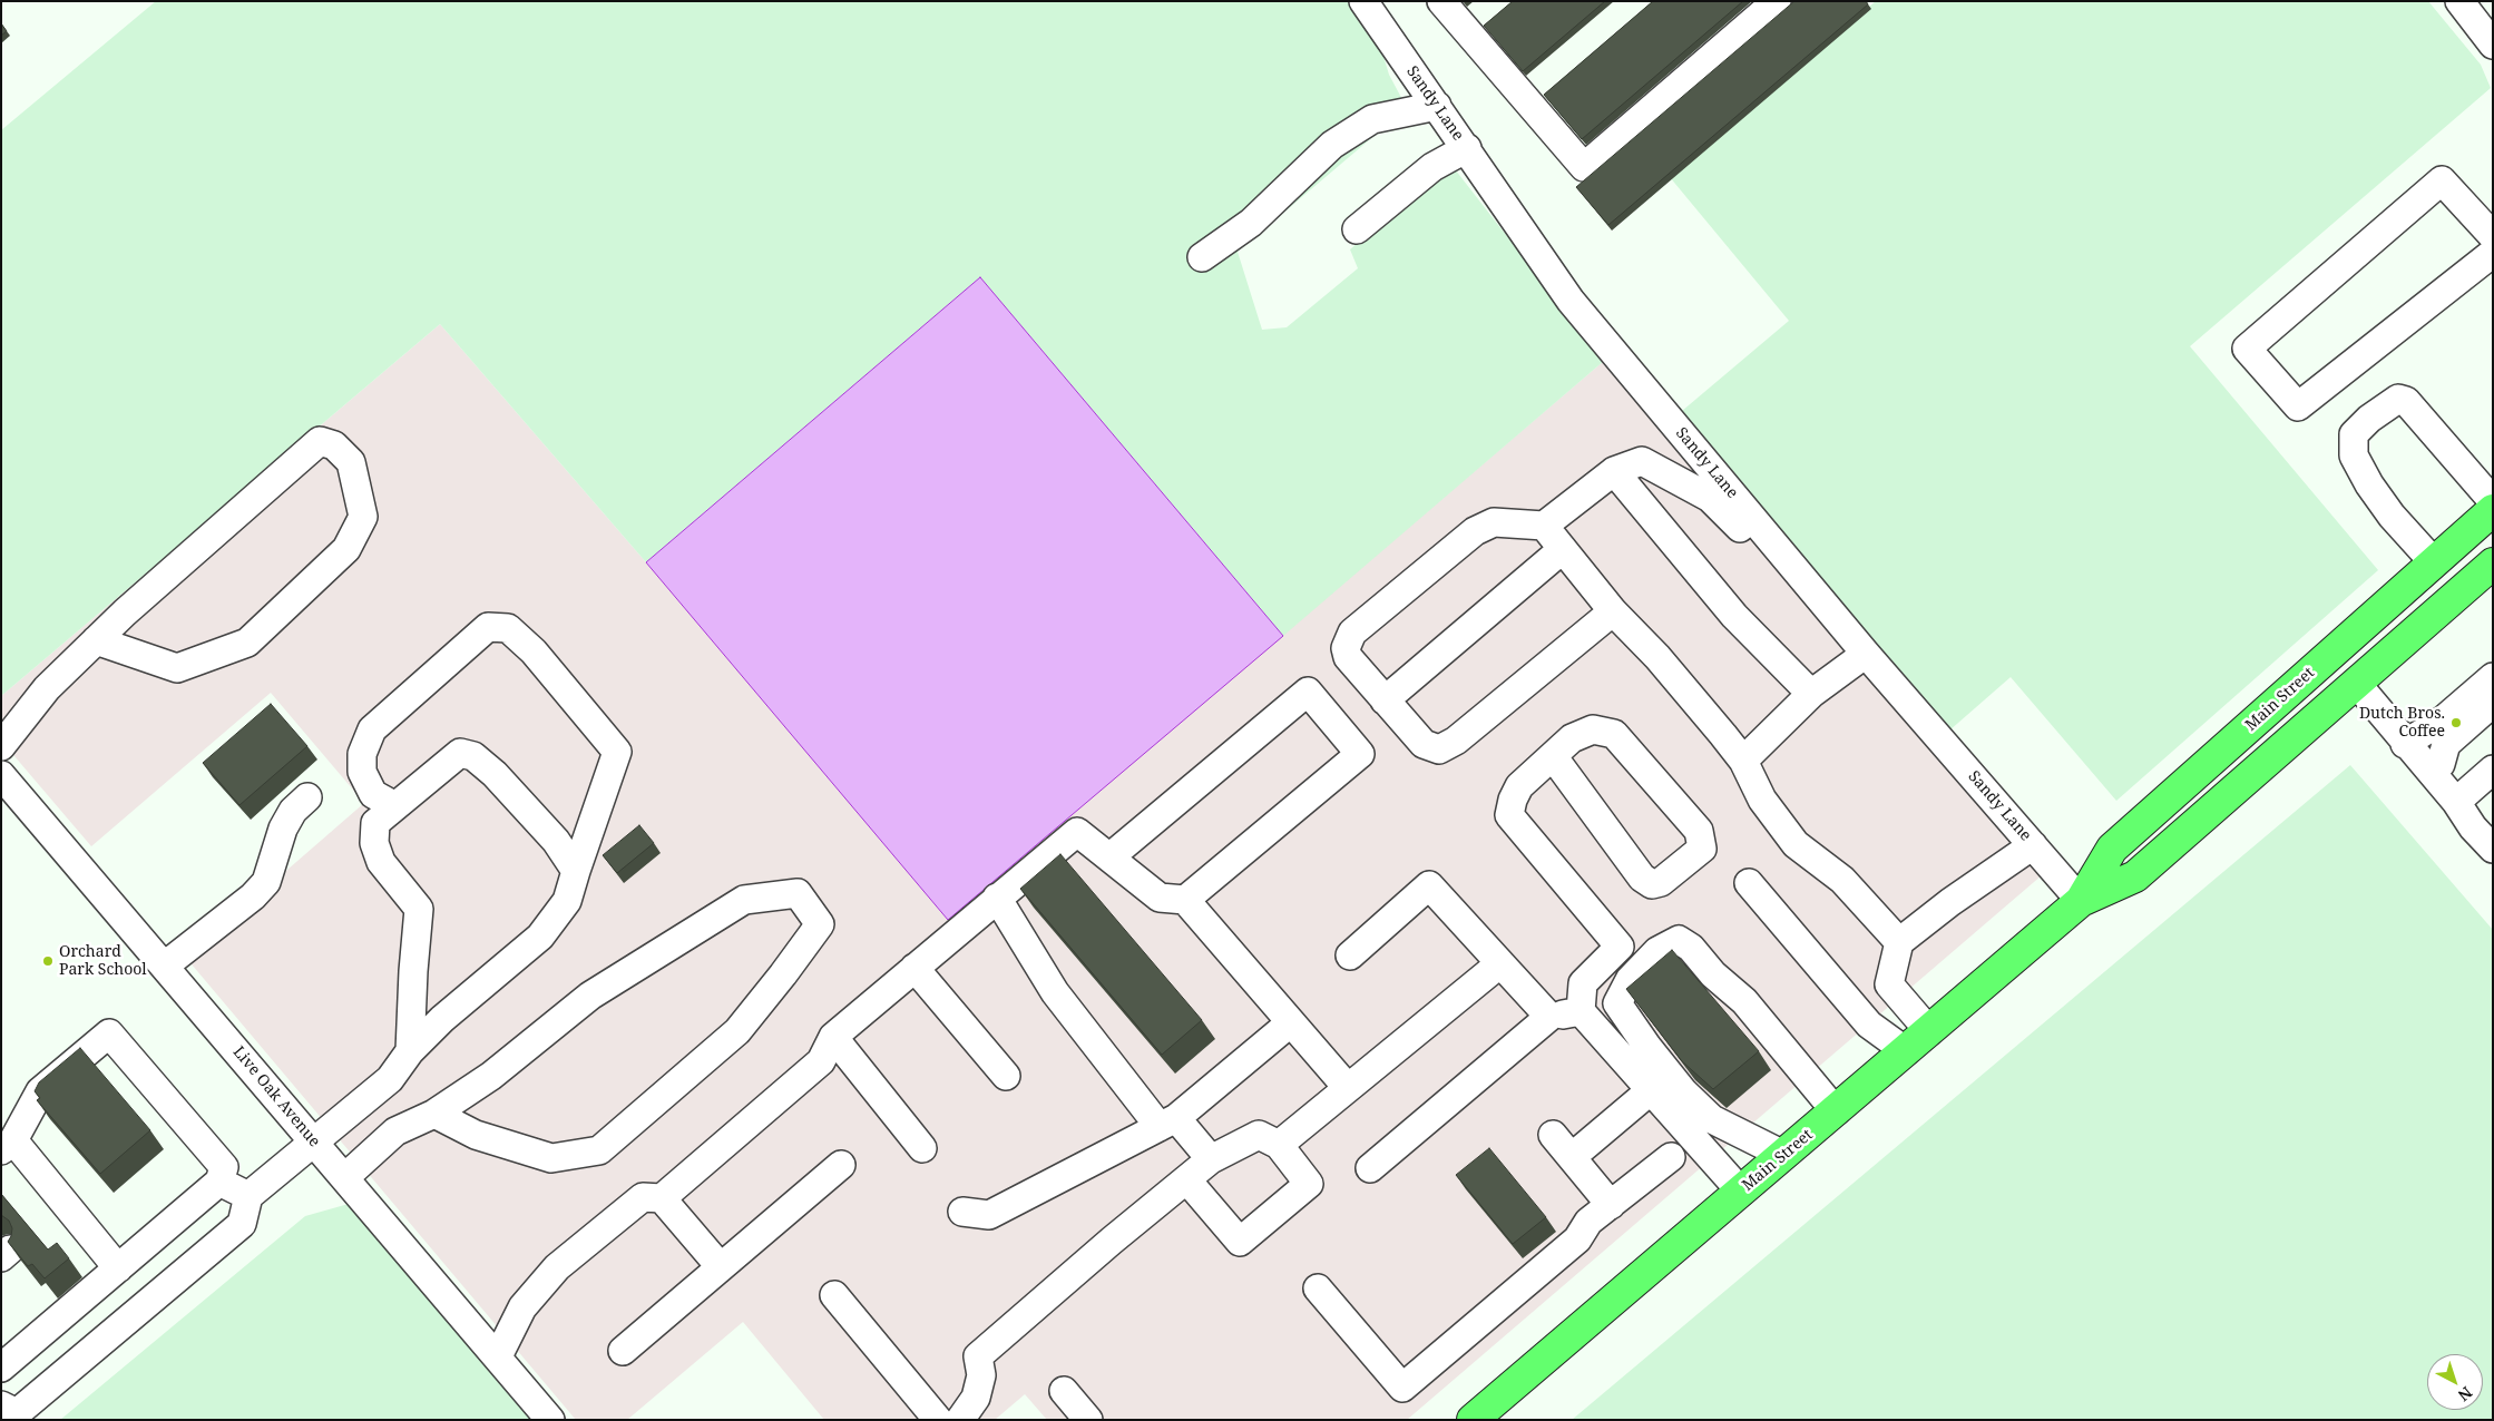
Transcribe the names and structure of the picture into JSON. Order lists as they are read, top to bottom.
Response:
{
  "streets": {
    "main road": ["Main Street"],
    "street": ["Sandy Lane", "Live Oak Avenue"]
  },
  "crossings": [
    ["Sandy Lane", "Main Street"]
  ],
  "places": ["Dutch Bros. Coffee", "Orchard Park School"],
  "north": "bottom right"
}
